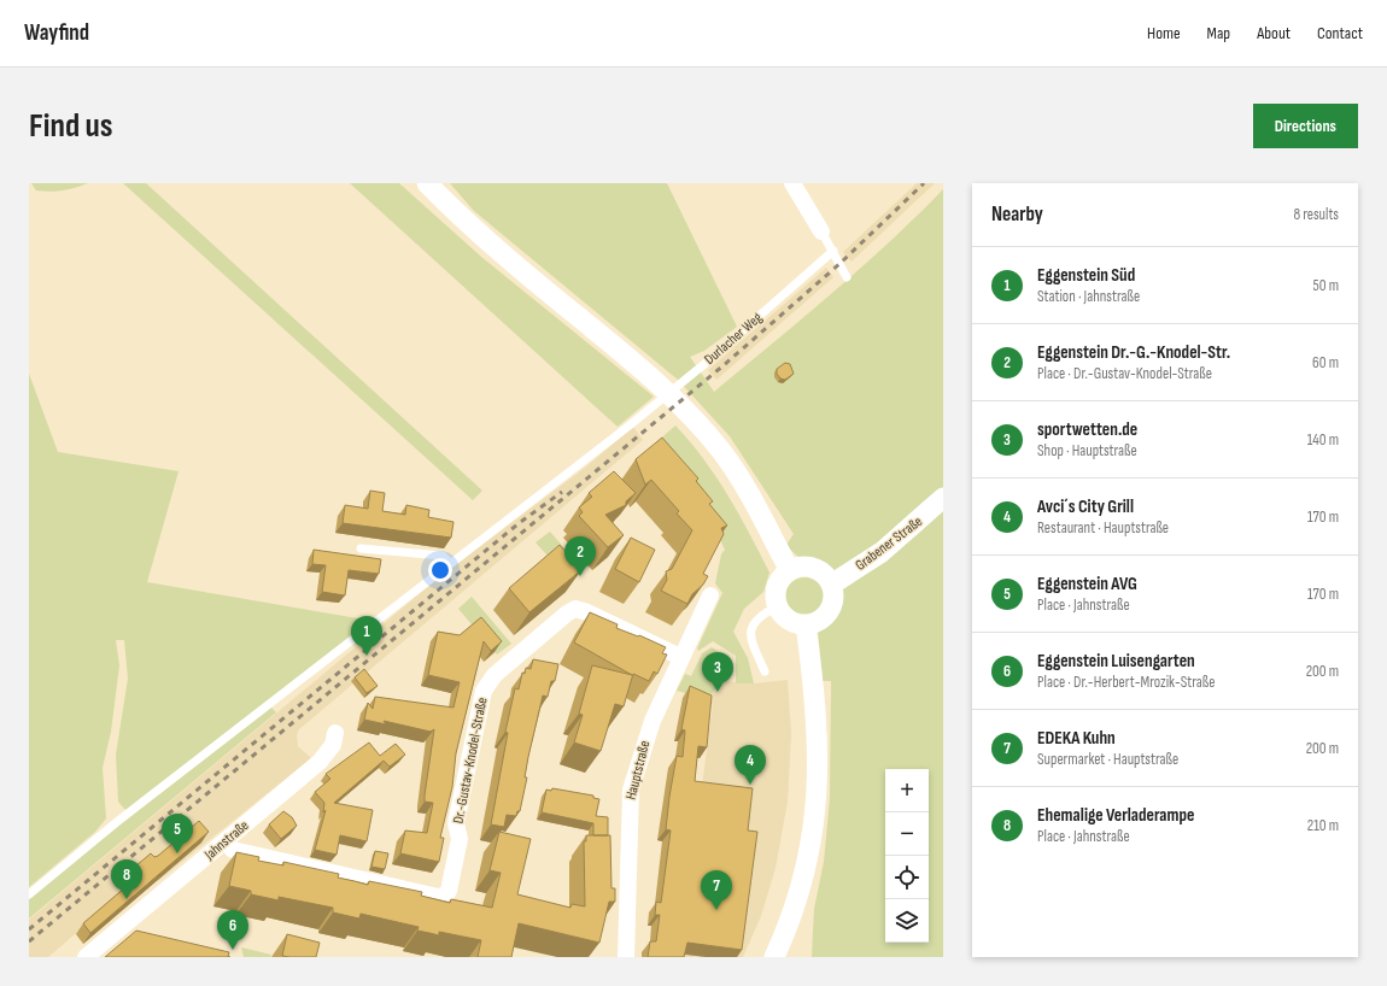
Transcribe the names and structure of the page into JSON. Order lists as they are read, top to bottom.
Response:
{
  "streets": {
    "street": [
      "Grabener Straße",
      "Dr.-Gustav-Knodel-Straße",
      "Hauptstraße",
      "Jahnstraße"
    ],
    "lane": ["Durlacher Weg"]
  },
  "crossings": [
    ["Dr.-Gustav-Knodel-Straße", "Hauptstraße"],
    ["Dr.-Gustav-Knodel-Straße", "Jahnstraße"]
  ],
  "page": {
    "header": "Wayfind",
    "nav": [
      "Home",
      "Map",
      "About",
      "Contact"
    ],
    "buttons": "Directions",
    "title": "Find us",
    "heading": ["Nearby", "8 results"],
    "list": [
      {
        "mark": "1",
        "name": "Eggenstein Süd",
        "note": "Station · Jahnstraße",
        "value": "50 m"
      },
      {
        "mark": "2",
        "name": "Eggenstein Dr.-G.-Knodel-Str.",
        "note": "Place · Dr.-Gustav-Knodel-Straße",
        "value": "60 m"
      },
      {
        "mark": "3",
        "name": "sportwetten.de",
        "note": "Shop · Hauptstraße",
        "value": "140 m"
      },
      {
        "mark": "4",
        "name": "Avci´s City Grill",
        "note": "Restaurant · Hauptstraße",
        "value": "170 m"
      },
      {
        "mark": "5",
        "name": "Eggenstein AVG",
        "note": "Place · Jahnstraße",
        "value": "170 m"
      },
      {
        "mark": "6",
        "name": "Eggenstein Luisengarten",
        "note": "Place · Dr.-Herbert-Mrozik-Straße",
        "value": "200 m"
      },
      {
        "mark": "7",
        "name": "EDEKA Kuhn",
        "note": "Supermarket · Hauptstraße",
        "value": "200 m"
      },
      {
        "mark": "8",
        "name": "Ehemalige Verladerampe",
        "note": "Place · Jahnstraße",
        "value": "210 m"
      }
    ],
    "pins": [
      "2",
      "1",
      "3",
      "4",
      "5",
      "8",
      "7",
      "6"
    ],
    "map_buttons": ["+", "−"]
  }
}
